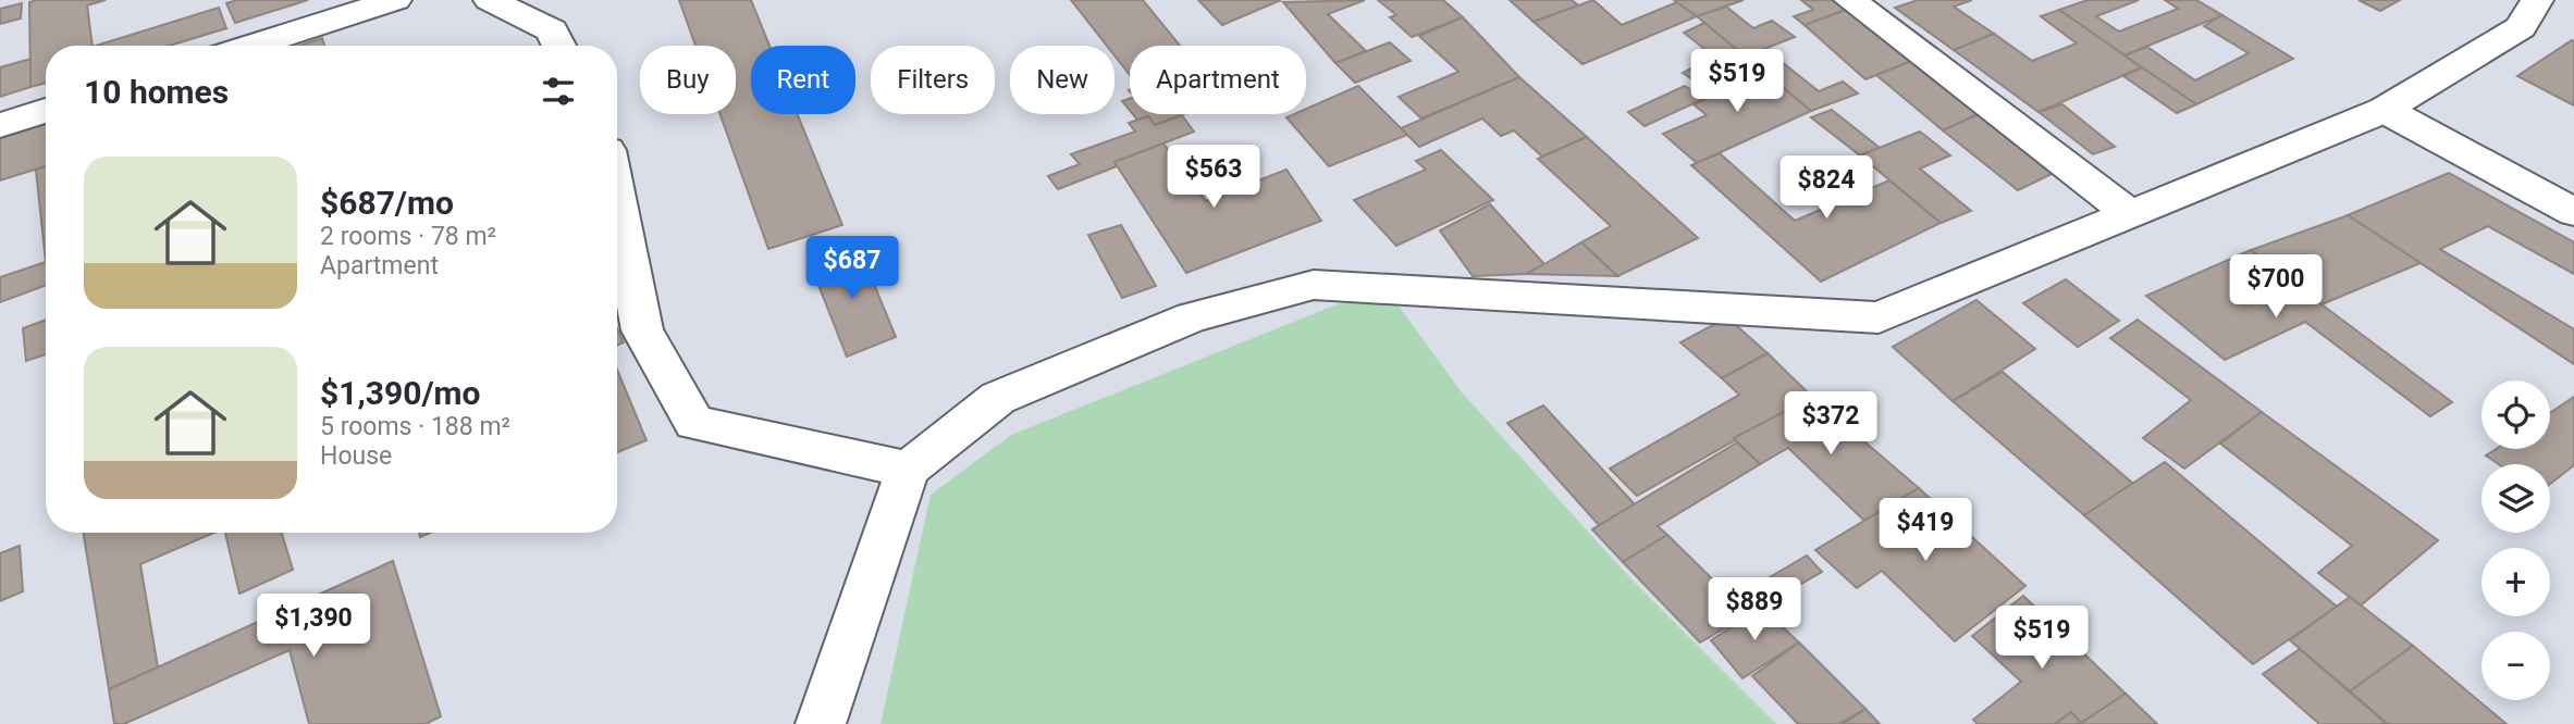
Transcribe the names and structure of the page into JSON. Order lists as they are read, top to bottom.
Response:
{
  "page": {
    "chip": [
      "Buy",
      "Rent",
      "Filters",
      "New",
      "Apartment"
    ],
    "heading": "10 homes",
    "price": [
      "$519",
      "$563",
      "$824",
      "$687",
      "$700",
      "$372",
      "$419",
      "$889",
      "$1,390",
      "$519"
    ],
    "list": [
      {
        "name": "$687/mo",
        "note": "2 rooms · 78 m² · Apartment"
      },
      {
        "name": "$1,390/mo",
        "note": "5 rooms · 188 m² · House"
      }
    ],
    "map_buttons": ["+", "−"]
  }
}
